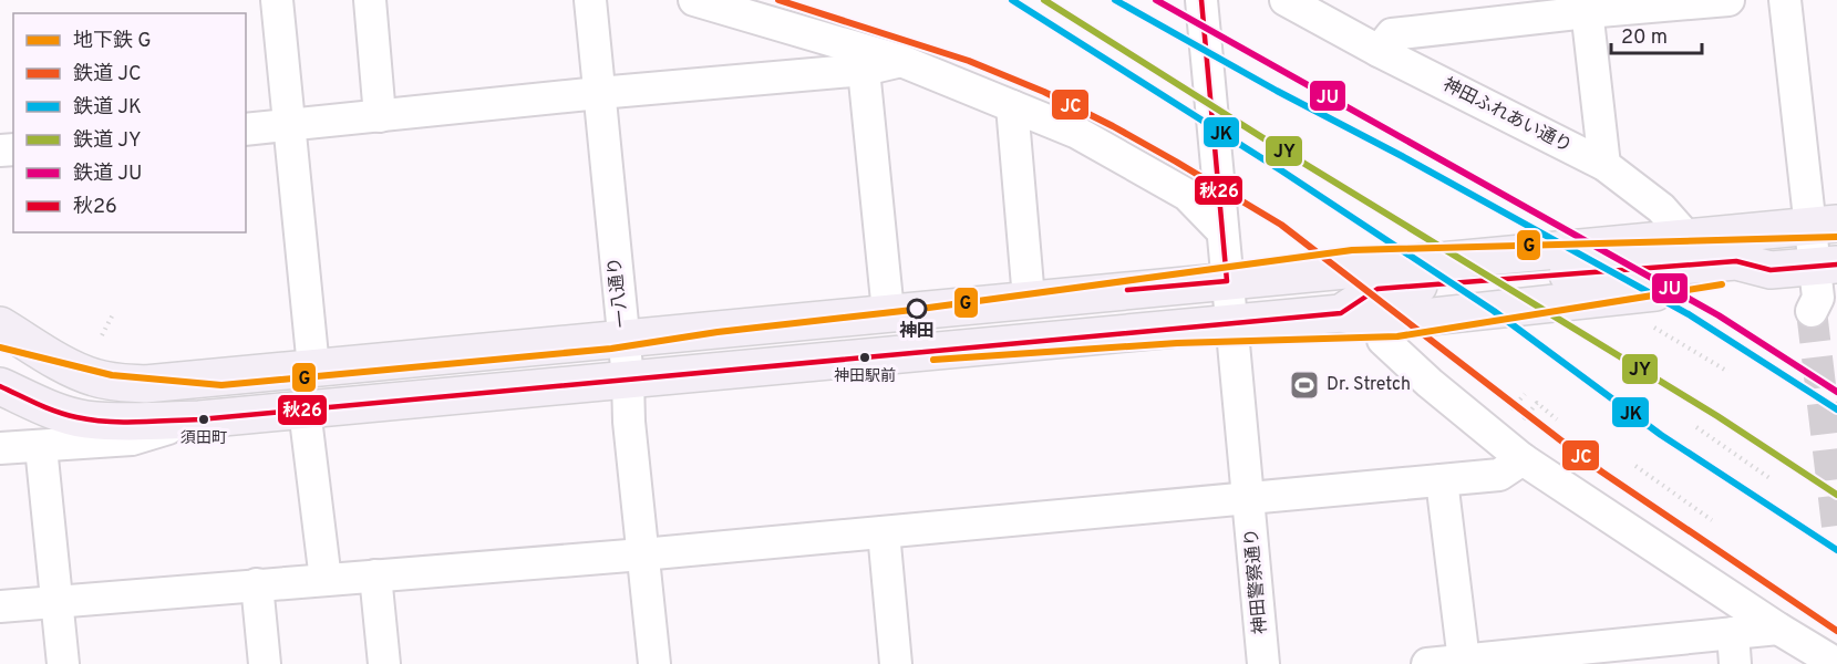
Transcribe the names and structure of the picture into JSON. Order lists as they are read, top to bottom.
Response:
{
  "streets": {
    "street": ["神田ふれあい通り", "一八通り", "神田警察通り"]
  },
  "places": {
    "other": ["神田", "神田駅前", "須田町"],
    "sports": ["Dr. Stretch"]
  },
  "lines": [
    "rail line JC",
    "rail line JK",
    "rail line JY",
    "rail line JU",
    "transit line 秋26",
    "metro line G"
  ],
  "legend": [
    "地下鉄 G",
    "鉄道 JC",
    "鉄道 JK",
    "鉄道 JY",
    "鉄道 JU",
    "秋26"
  ],
  "scale_bar": "20 m"
}
